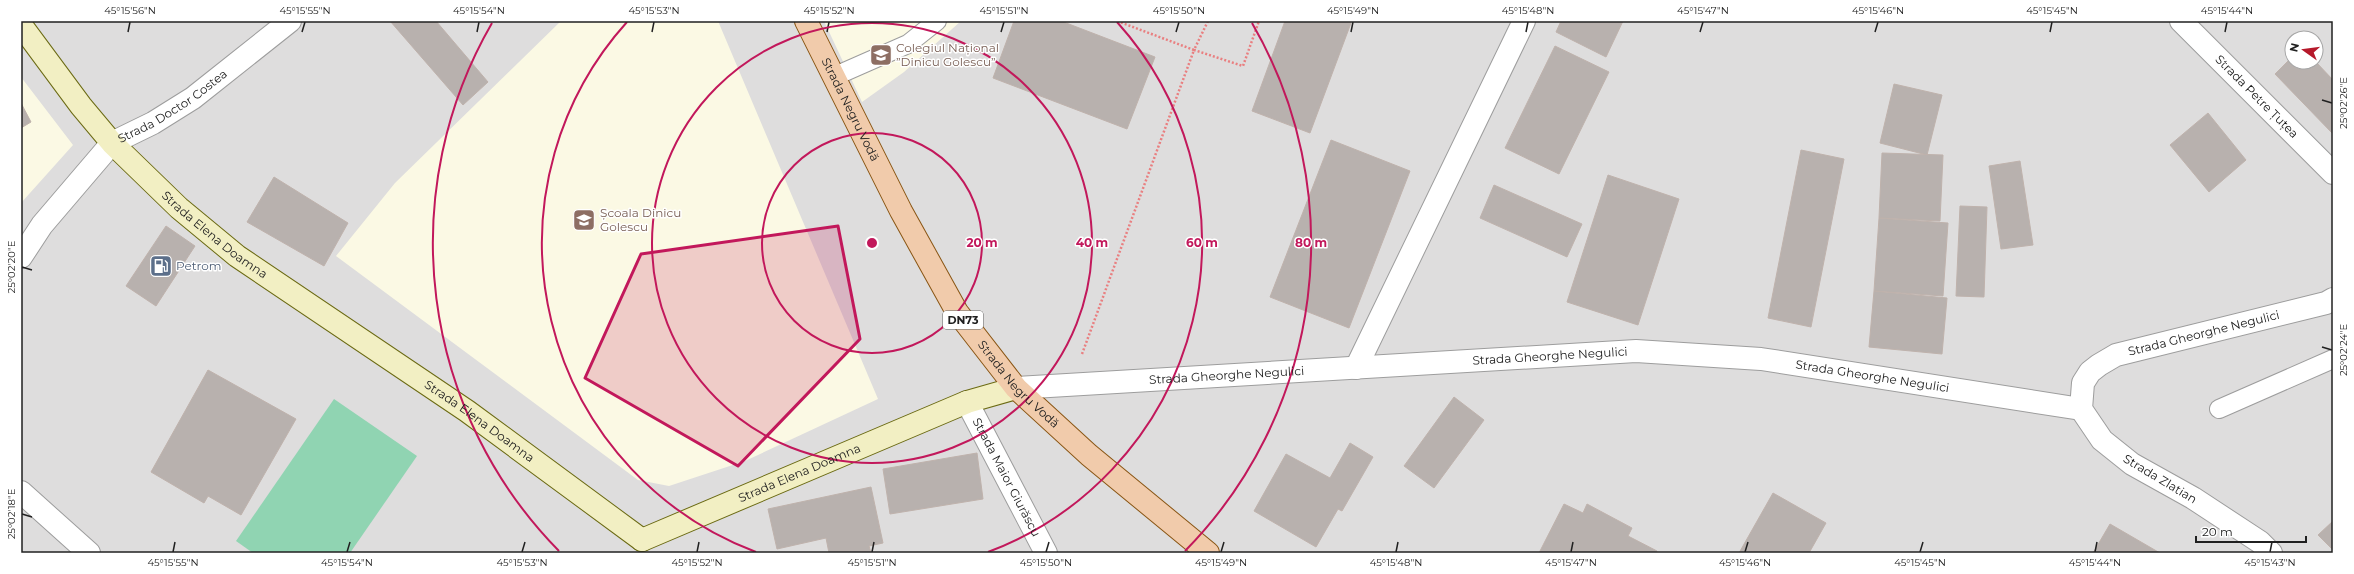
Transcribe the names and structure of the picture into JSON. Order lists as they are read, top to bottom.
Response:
{
  "streets": {
    "main road": ["Strada Negru Vodă", "Strada Elena Doamna", "DN73"],
    "street": [
      "Strada Petre Țuțea",
      "Strada Doctor Costea",
      "Strada Gheorghe Negulici",
      "Strada Maior Giurăscu",
      "Strada Zlatian"
    ]
  },
  "crossings": [
    ["Strada Doctor Costea", "Strada Elena Doamna"],
    ["Strada Negru Vodă", "Strada Elena Doamna"],
    ["Strada Negru Vodă", "Strada Gheorghe Negulici"],
    ["Strada Elena Doamna", "Strada Gheorghe Negulici"],
    ["Strada Elena Doamna", "Strada Maior Giurăscu"],
    ["Strada Gheorghe Negulici", "Strada Zlatian"]
  ],
  "places": {
    "school or university": ["Colegiul Național ”Dinicu Golescu”", "Școala Dinicu Golescu"],
    "fuel station": ["Petrom"]
  },
  "scale_bar": "20 m",
  "north": "left",
  "coordinates": [
    "45°15'56\"N",
    "45°15'55\"N",
    "45°15'54\"N",
    "45°15'53\"N",
    "45°15'52\"N",
    "45°15'51\"N",
    "45°15'50\"N",
    "45°15'49\"N",
    "45°15'48\"N",
    "45°15'47\"N",
    "45°15'46\"N",
    "45°15'45\"N",
    "45°15'44\"N",
    "25°02'26\"E",
    "25°02'20\"E",
    "25°02'24\"E",
    "25°02'18\"E",
    "45°15'43\"N"
  ],
  "rings": [
    "20 m",
    "40 m",
    "60 m",
    "80 m"
  ]
}
